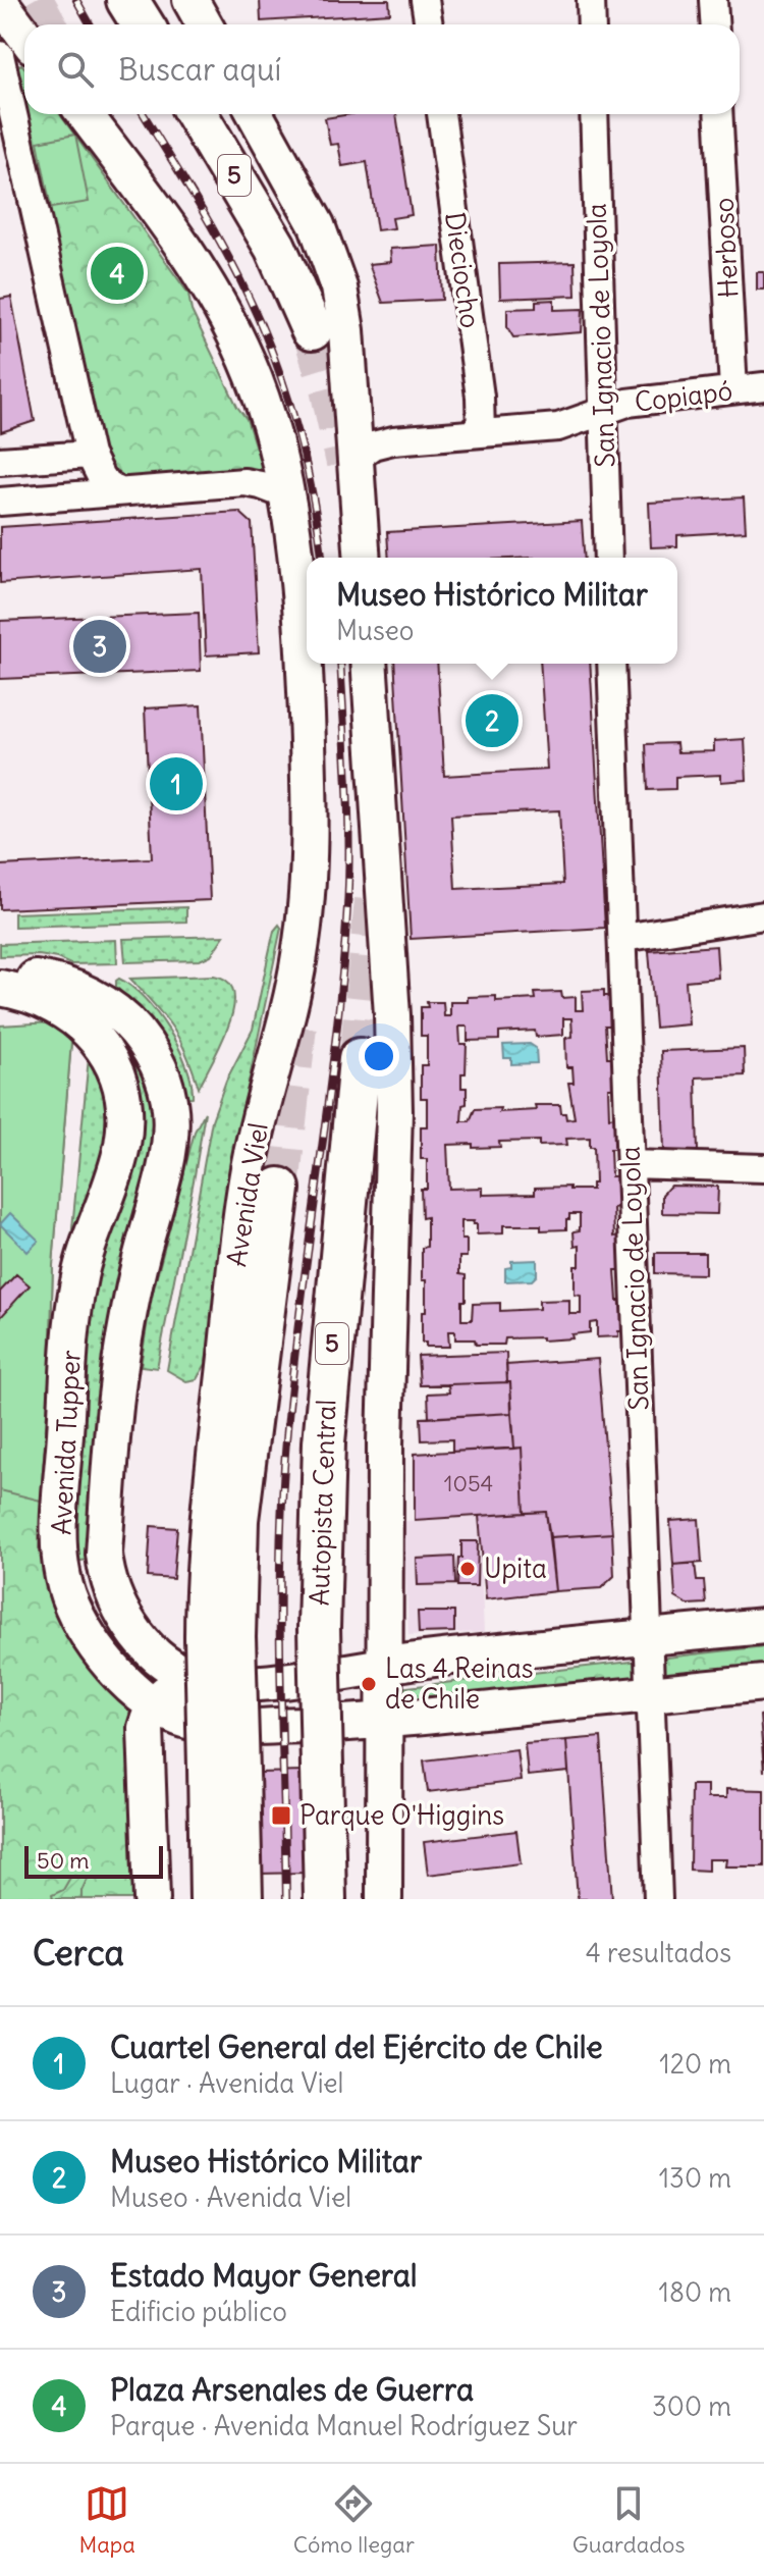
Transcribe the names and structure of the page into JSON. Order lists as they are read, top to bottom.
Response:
{
  "streets": {
    "highway": ["5", "Autopista Central"],
    "main road": ["Avenida Viel", "Avenida Tupper"],
    "street": [
      "Herboso",
      "Dieciocho",
      "San Ignacio de Loyola",
      "Copiapó"
    ]
  },
  "crossings": [
    ["Herboso", "Copiapó"],
    ["Dieciocho", "Copiapó"],
    ["San Ignacio de Loyola", "Copiapó"],
    ["San Ignacio de Loyola", "Avenida Tupper"]
  ],
  "places": {
    "other": ["Upita", "Las 4 Reinas de Chile"],
    "transit": ["Parque O'Higgins"]
  },
  "house_numbers": ["1054"],
  "scale_bar": "50 m",
  "page": {
    "search": "Buscar aquí",
    "pins": [
      "4",
      "3",
      "2",
      "1"
    ],
    "popup": ["Museo Histórico Militar", "Museo"],
    "scale": "50 m",
    "heading": ["Cerca", "4 resultados"],
    "list": [
      {
        "mark": "1",
        "name": "Cuartel General del Ejército de Chile",
        "note": "Lugar · Avenida Viel",
        "value": "120 m"
      },
      {
        "mark": "2",
        "name": "Museo Histórico Militar",
        "note": "Museo · Avenida Viel",
        "value": "130 m"
      },
      {
        "mark": "3",
        "name": "Estado Mayor General",
        "note": "Edificio público",
        "value": "180 m"
      },
      {
        "mark": "4",
        "name": "Plaza Arsenales de Guerra",
        "note": "Parque · Avenida Manuel Rodríguez Sur",
        "value": "300 m"
      }
    ],
    "nav": ["Mapa", "Cómo llegar", "Guardados"]
  }
}
